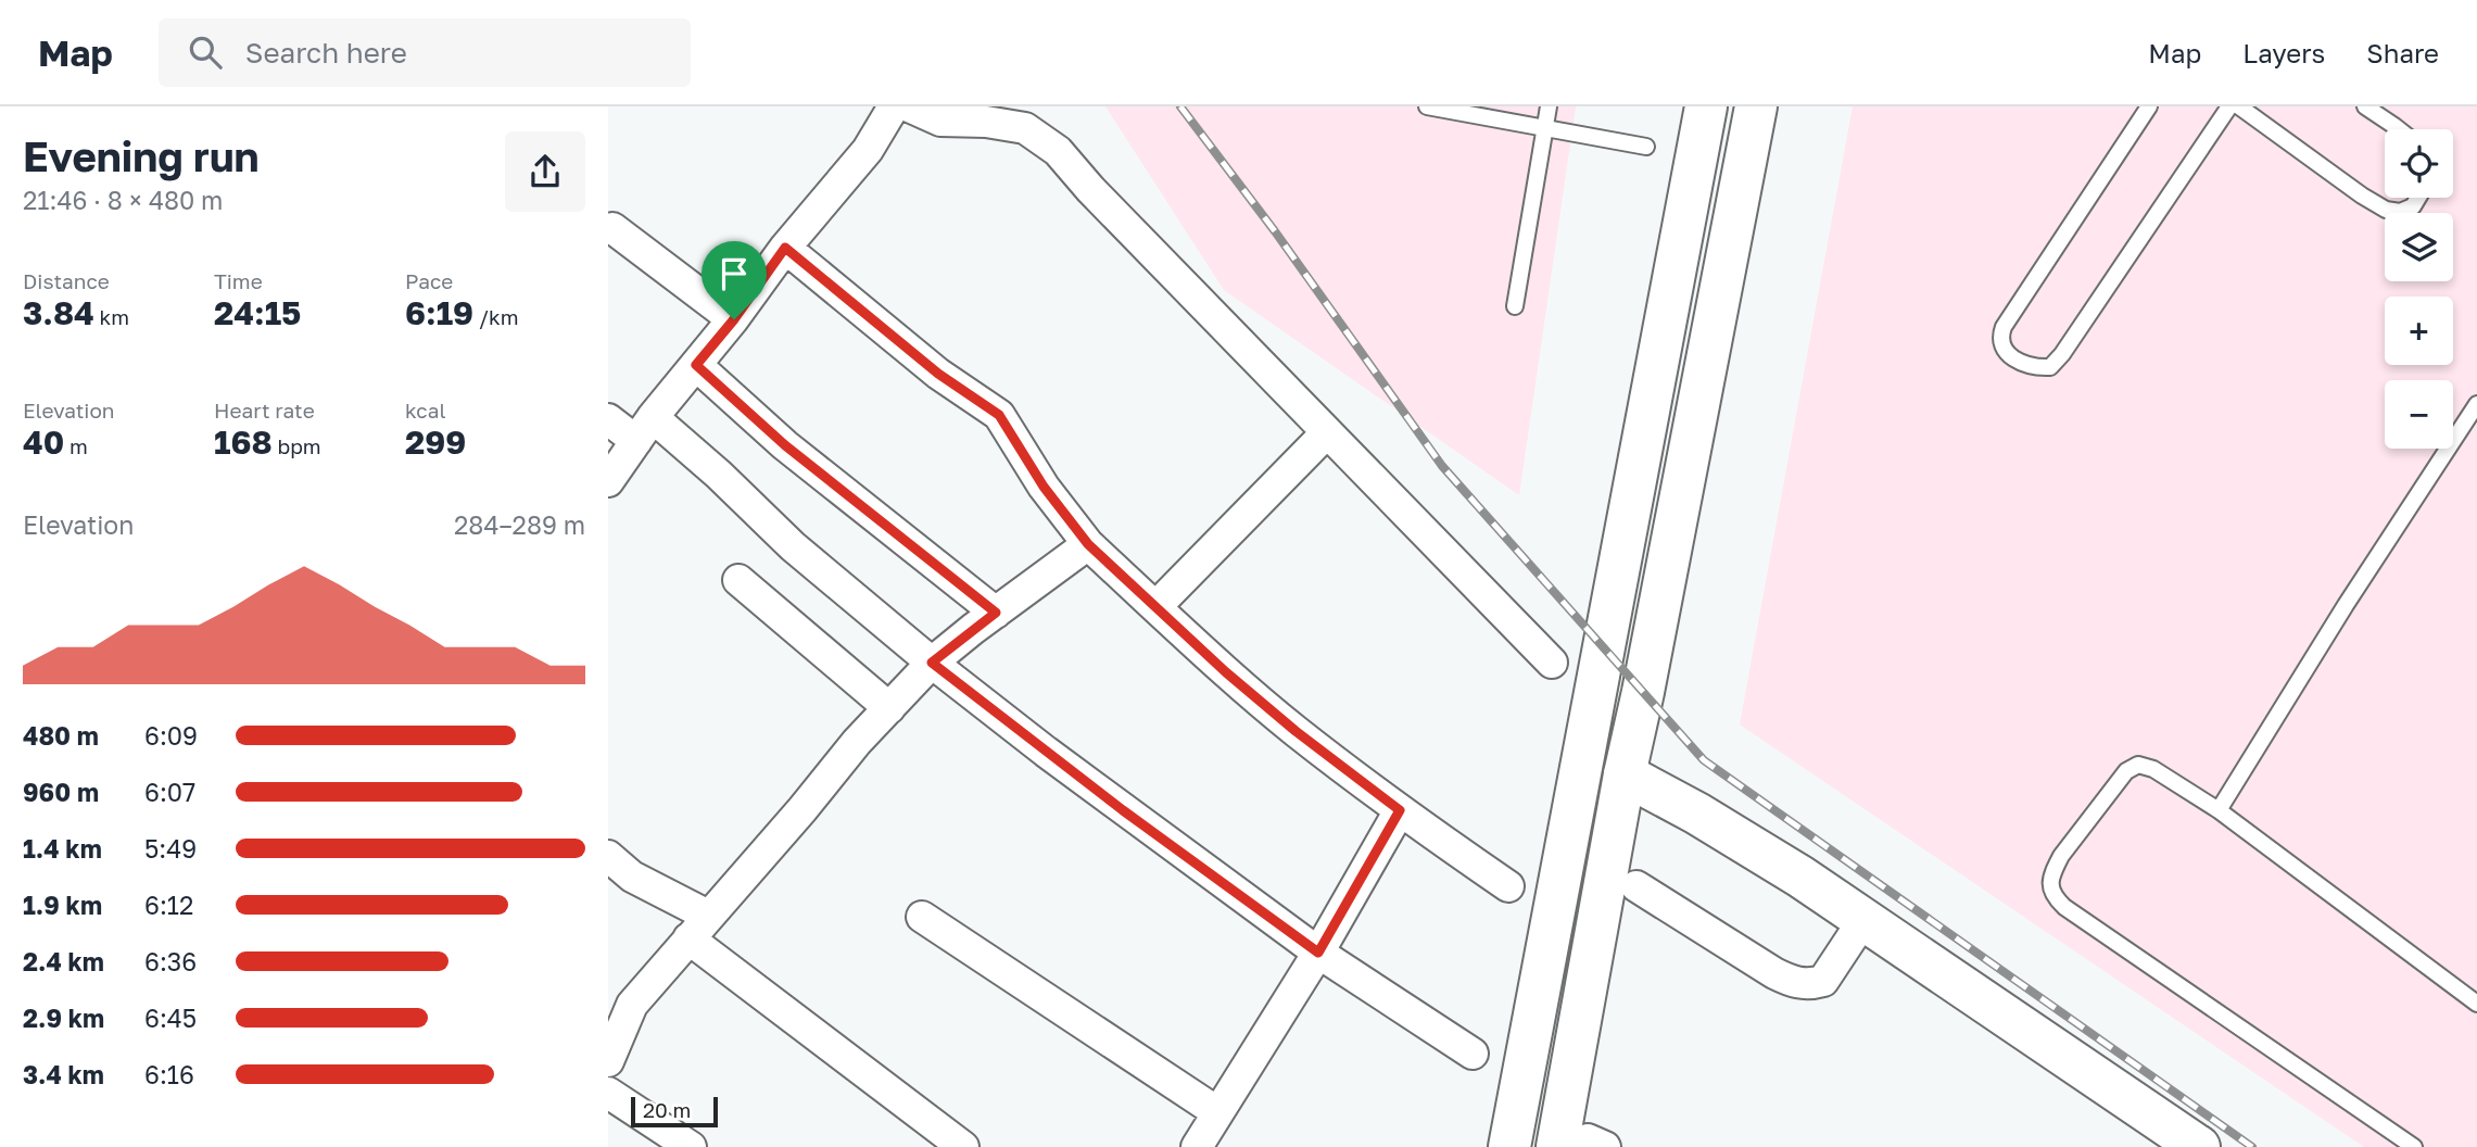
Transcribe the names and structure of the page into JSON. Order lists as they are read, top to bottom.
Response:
{
  "scale_bar": "20 m",
  "page": {
    "header": "Map",
    "search": "Search here",
    "nav": ["Map", "Layers", "Share"],
    "heading": ["Evening run", "21:46 · 8 × 480 m"],
    "map_buttons": ["+", "−"],
    "stats": [
      ["Distance", "3.84 km"],
      ["Time", "24:15"],
      ["Pace", "6:19 /km"],
      ["Elevation", "40 m"],
      ["Heart rate", "168 bpm"],
      ["kcal", "299"]
    ],
    "chart": ["Elevation", "284–289 m"],
    "list": [
      {
        "name": "480 m",
        "note": "6:09"
      },
      {
        "name": "960 m",
        "note": "6:07"
      },
      {
        "name": "1.4 km",
        "note": "5:49"
      },
      {
        "name": "1.9 km",
        "note": "6:12"
      },
      {
        "name": "2.4 km",
        "note": "6:36"
      },
      {
        "name": "2.9 km",
        "note": "6:45"
      },
      {
        "name": "3.4 km",
        "note": "6:16"
      }
    ],
    "scale": "20 m"
  }
}
